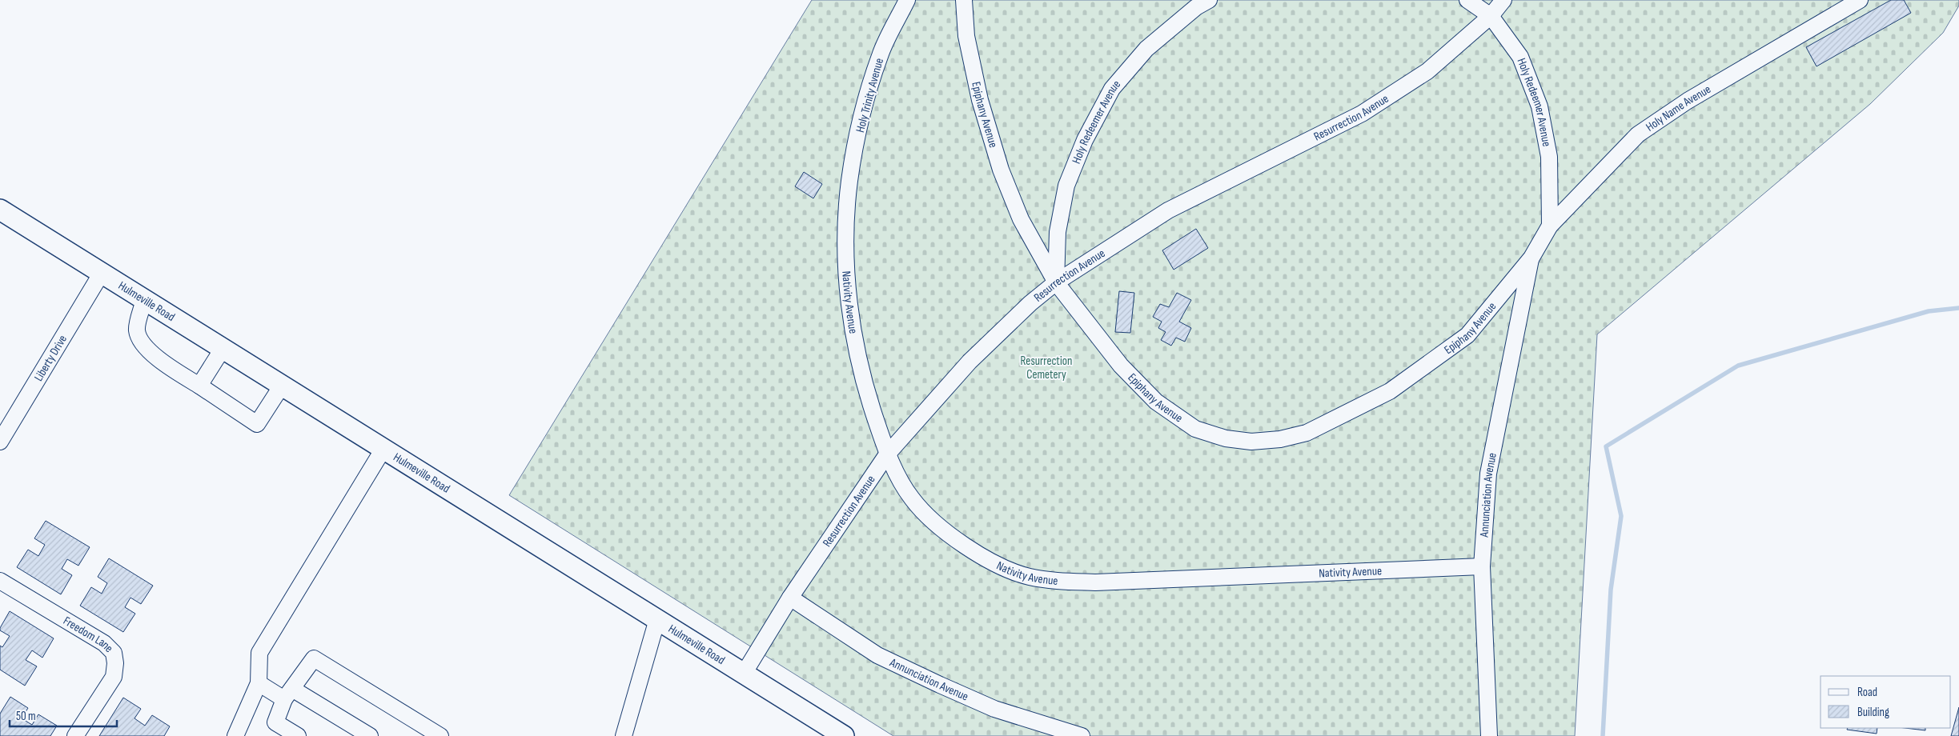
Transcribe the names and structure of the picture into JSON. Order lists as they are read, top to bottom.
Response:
{
  "streets": {
    "main road": ["Hulmeville Road"],
    "street": [
      "Holy Trinity Avenue",
      "Holy Redeemer Avenue",
      "Holy Name Avenue",
      "Epiphany Avenue",
      "Resurrection Avenue",
      "Nativity Avenue",
      "Liberty Drive",
      "Annunciation Avenue",
      "Freedom Lane"
    ]
  },
  "crossings": [
    ["Holy Trinity Avenue", "Nativity Avenue"],
    ["Holy Redeemer Avenue", "Holy Name Avenue"],
    ["Holy Redeemer Avenue", "Epiphany Avenue"],
    ["Holy Redeemer Avenue", "Resurrection Avenue"],
    ["Holy Name Avenue", "Epiphany Avenue"],
    ["Holy Name Avenue", "Annunciation Avenue"],
    ["Epiphany Avenue", "Resurrection Avenue"],
    ["Epiphany Avenue", "Annunciation Avenue"],
    ["Resurrection Avenue", "Hulmeville Road"],
    ["Resurrection Avenue", "Nativity Avenue"],
    ["Resurrection Avenue", "Annunciation Avenue"],
    ["Hulmeville Road", "Liberty Drive"],
    ["Nativity Avenue", "Annunciation Avenue"]
  ],
  "parks": ["Resurrection Cemetery"],
  "legend": ["Road", "Building"],
  "scale_bar": "50 m"
}
